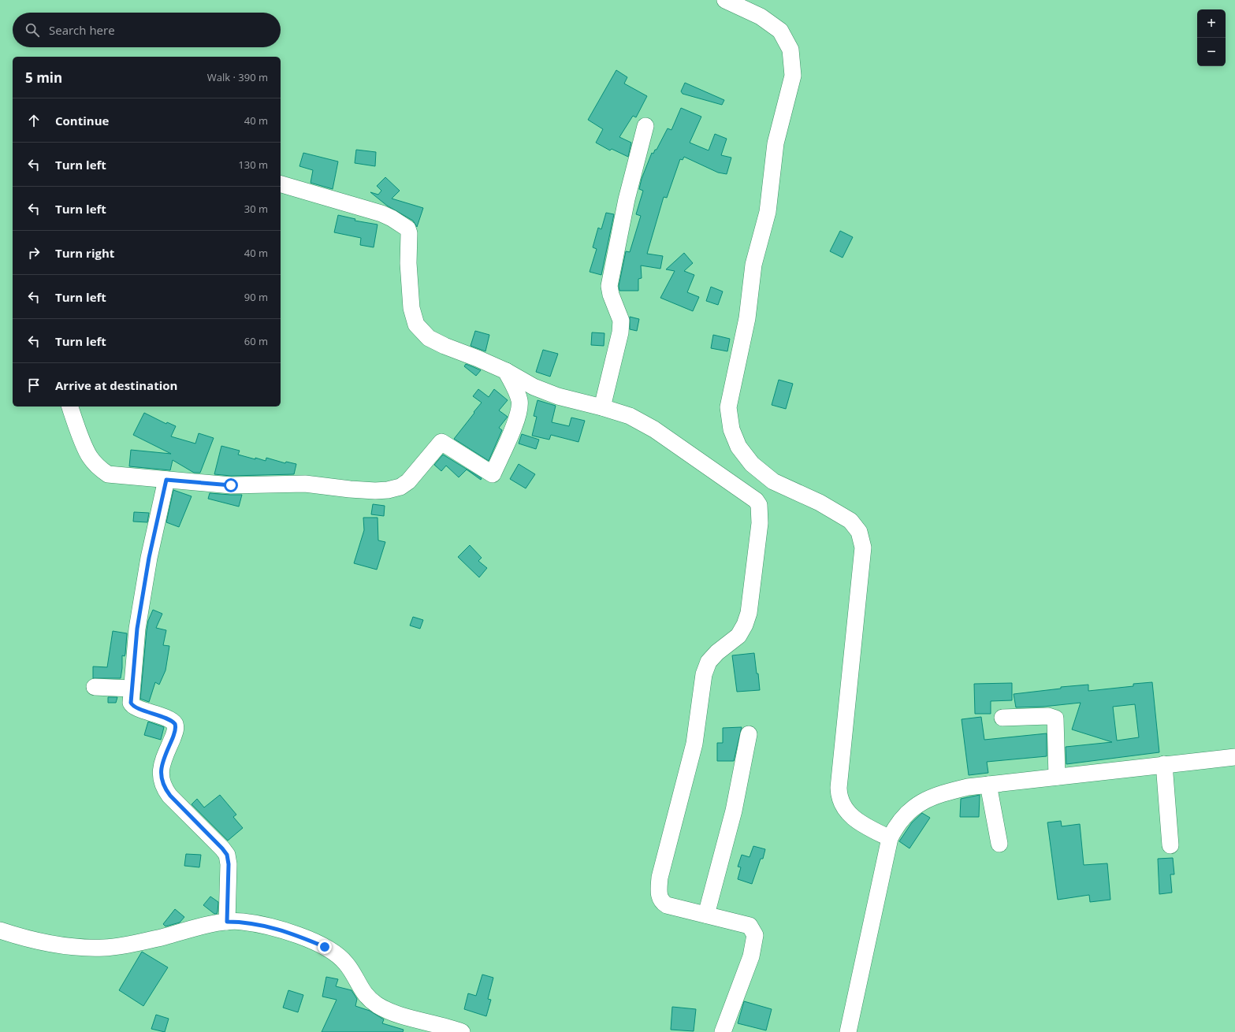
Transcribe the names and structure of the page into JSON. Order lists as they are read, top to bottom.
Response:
{
  "page": {
    "map_buttons": ["+", "−"],
    "search": "Search here",
    "heading": ["5 min", "Walk · 390 m"],
    "list": [
      ["Continue", "40 m"],
      ["Turn left", "130 m"],
      ["Turn left", "30 m"],
      ["Turn right", "40 m"],
      ["Turn left", "90 m"],
      ["Turn left", "60 m"],
      "Arrive at destination"
    ]
  }
}
